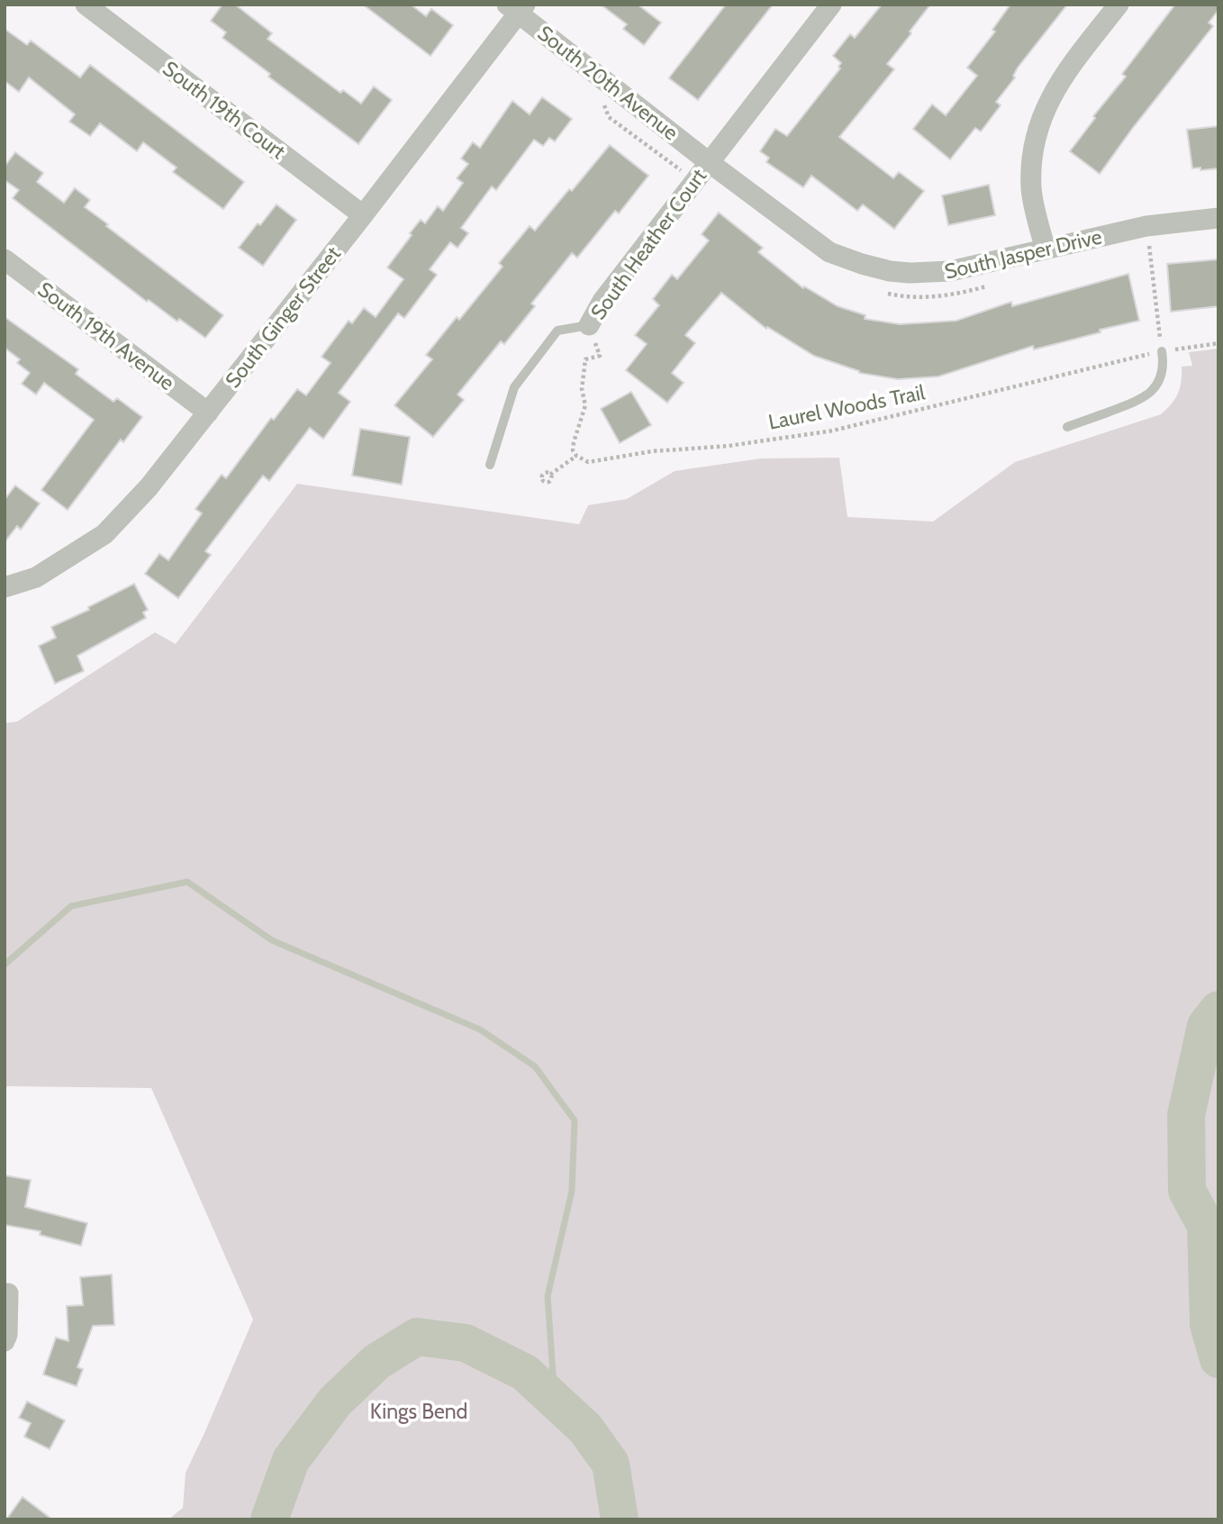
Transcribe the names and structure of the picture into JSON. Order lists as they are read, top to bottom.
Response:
{
  "streets": {
    "street": [
      "South 20th Avenue",
      "South 19th Court",
      "South Heather Court",
      "South Jasper Drive",
      "South Ginger Street",
      "South 19th Avenue"
    ],
    "path": ["Laurel Woods Trail"]
  },
  "crossings": [
    ["South 20th Avenue", "South Heather Court"],
    ["South 20th Avenue", "South Jasper Drive"],
    ["South 20th Avenue", "South Ginger Street"],
    ["South 19th Court", "South Ginger Street"],
    ["South Heather Court", "South Jasper Drive"],
    ["South Ginger Street", "South 19th Avenue"]
  ],
  "parks": ["Kings Bend"]
}
